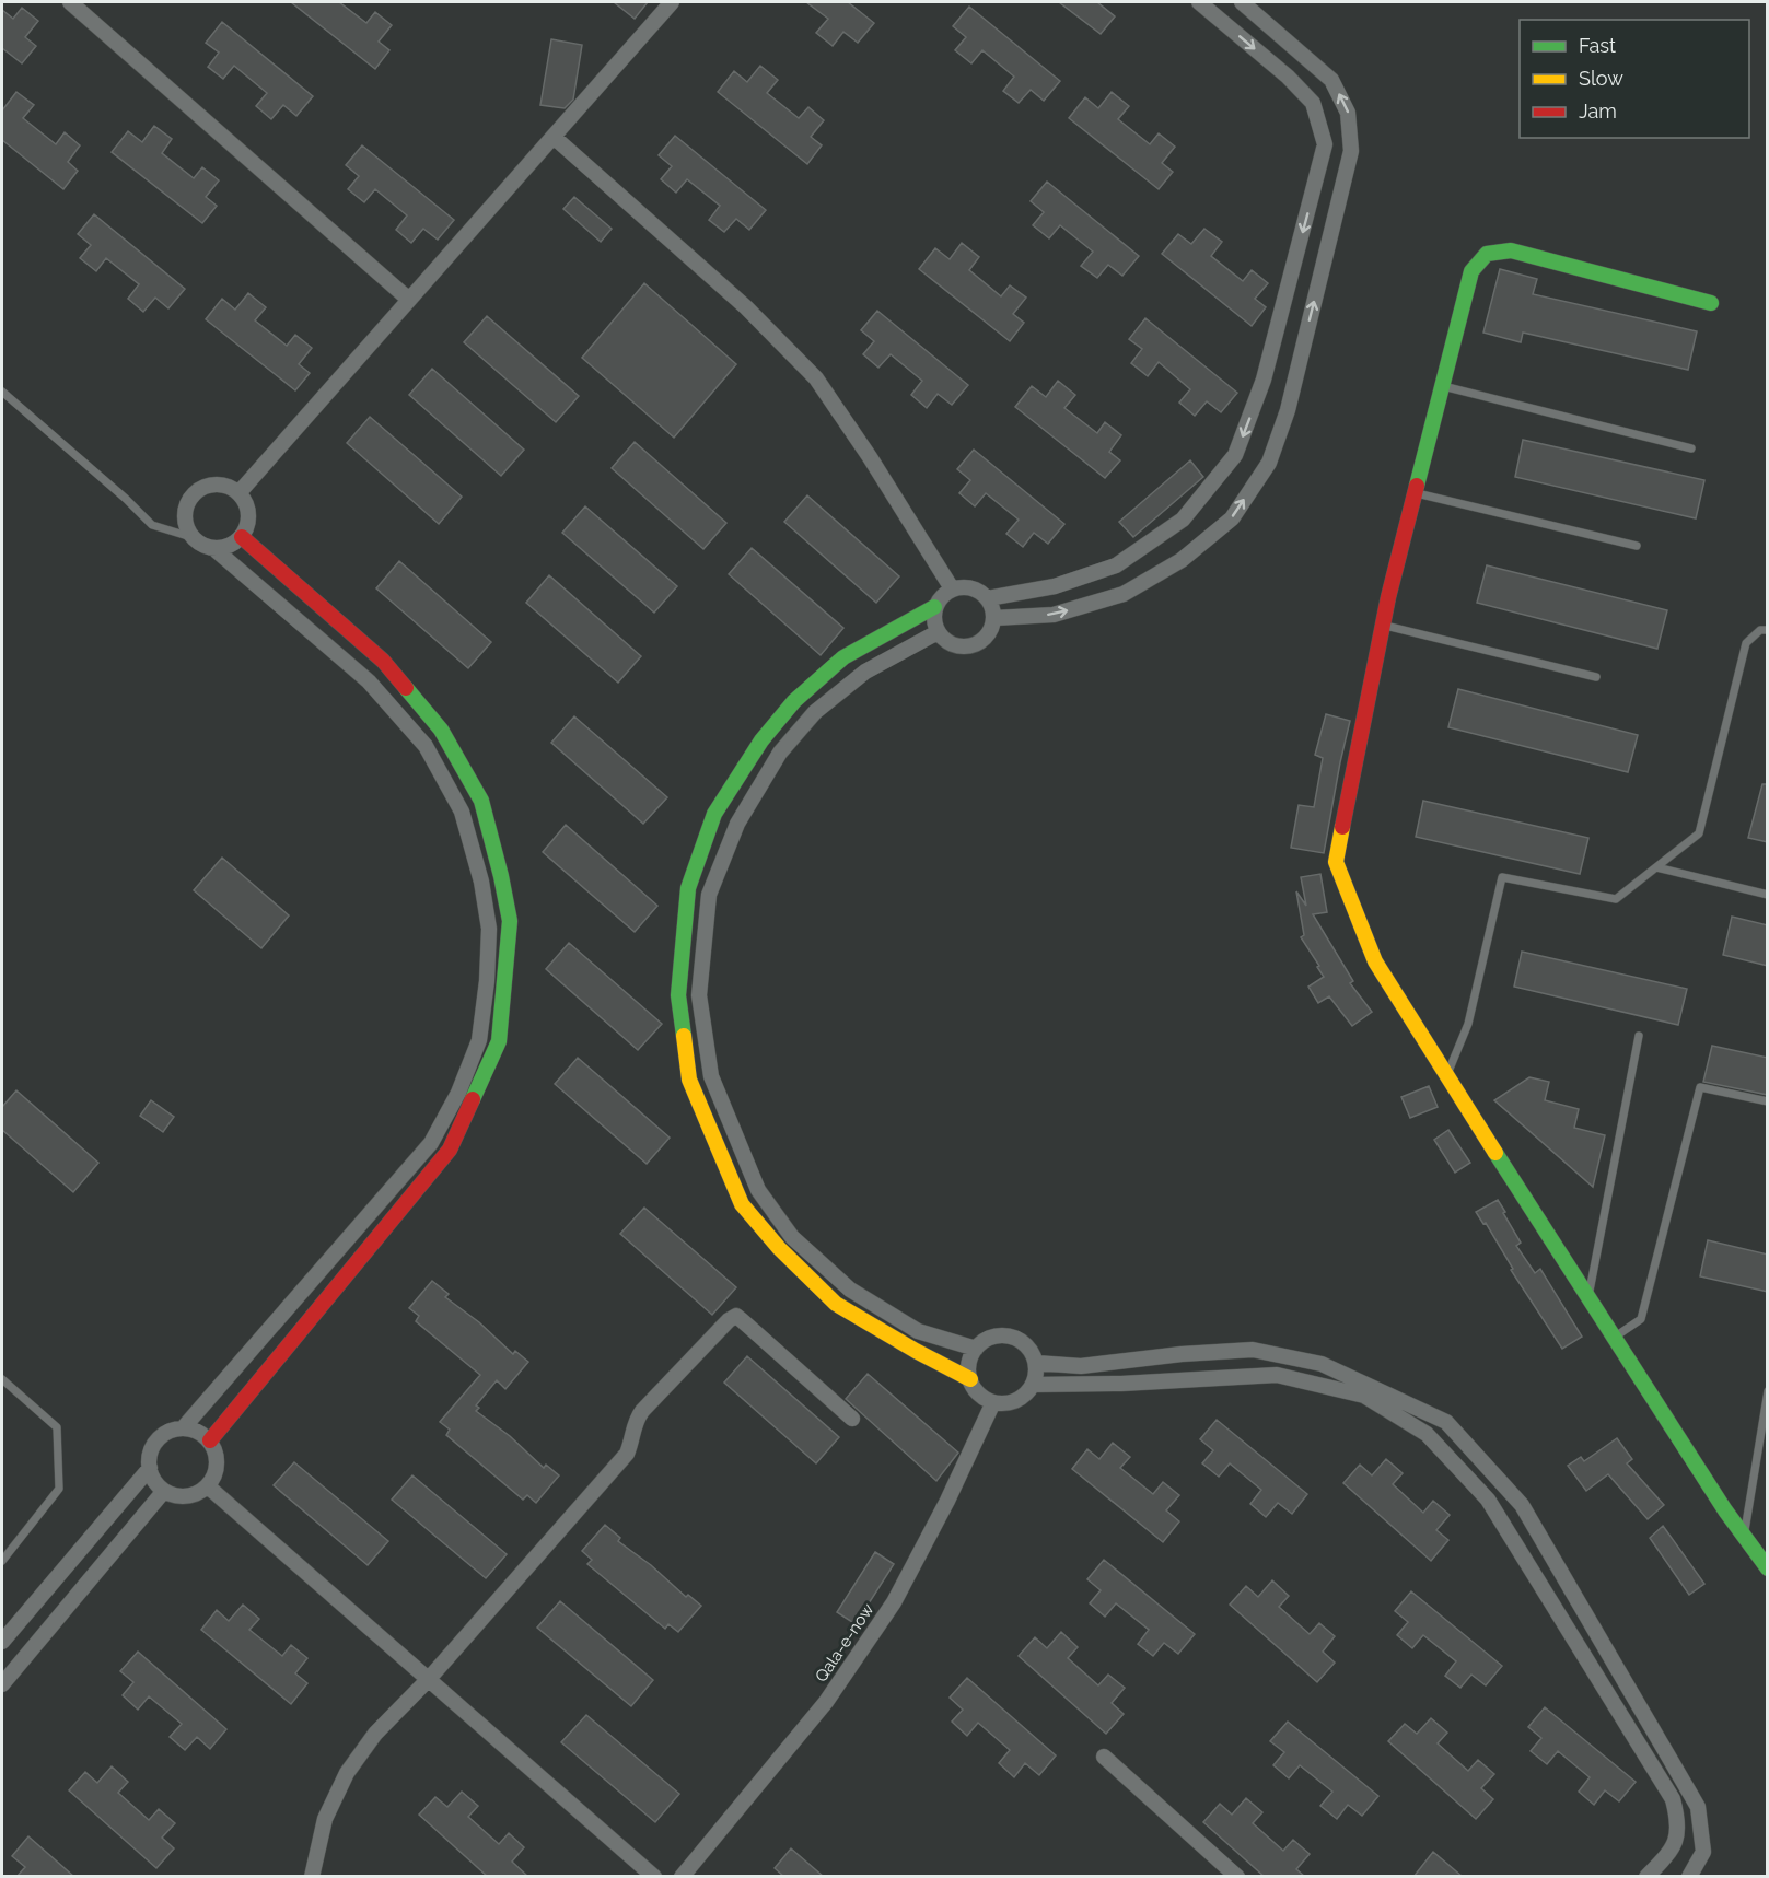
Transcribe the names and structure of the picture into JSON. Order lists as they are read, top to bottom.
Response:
{
  "streets": {
    "street": ["Qala-e-now"]
  },
  "legend": ["Fast", "Slow", "Jam"]
}
